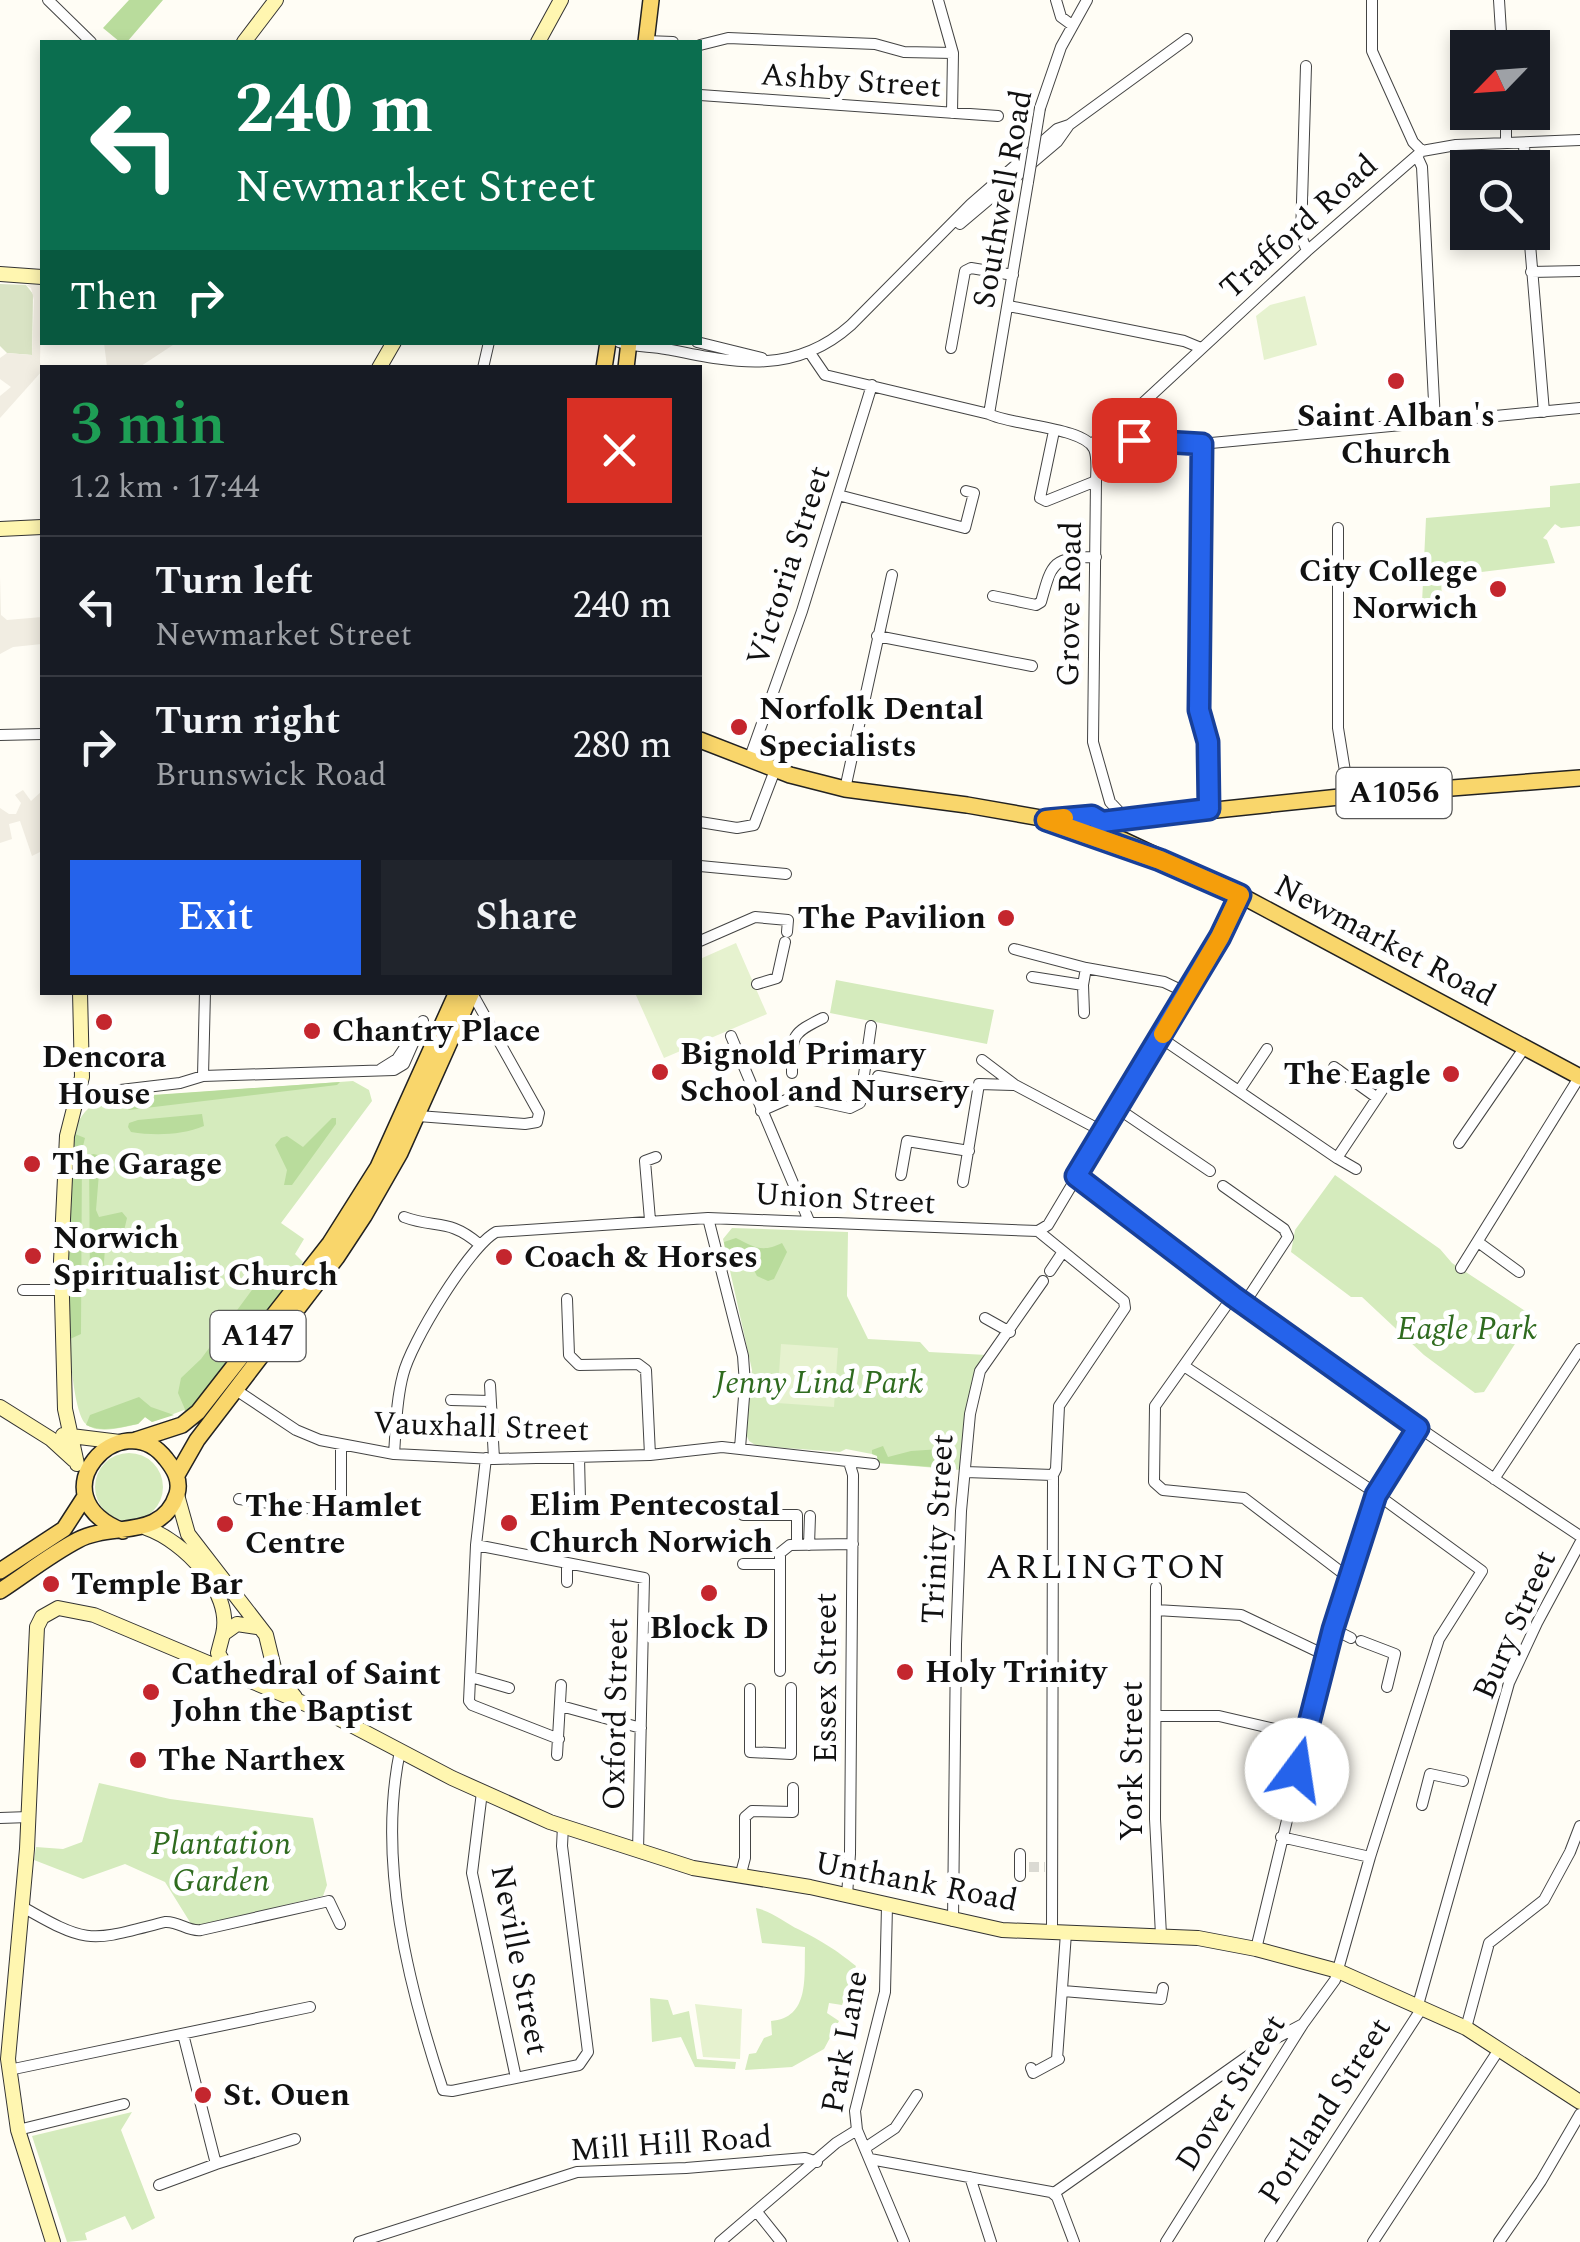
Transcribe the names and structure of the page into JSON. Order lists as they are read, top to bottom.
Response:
{
  "streets": {
    "main road": ["A1056", "Newmarket Road", "A147"],
    "street": [
      "Ashby Street",
      "Southwell Road",
      "Trafford Road",
      "Victoria Street",
      "Grove Road",
      "Union Street",
      "Vauxhall Street",
      "Trinity Street",
      "Bury Street",
      "Essex Street",
      "Oxford Street",
      "York Street",
      "Unthank Road",
      "Neville Street",
      "Park Lane",
      "Dover Street",
      "Portland Street",
      "Mill Hill Road"
    ]
  },
  "crossings": [
    ["Trafford Road", "Grove Road"],
    ["Grove Road", "A1056"],
    ["A1056", "Newmarket Road"],
    ["A147", "Vauxhall Street"],
    ["Vauxhall Street", "Essex Street"],
    ["Trinity Street", "Unthank Road"],
    ["Bury Street", "Unthank Road"],
    ["Bury Street", "Portland Street"],
    ["Essex Street", "Unthank Road"],
    ["Oxford Street", "Unthank Road"],
    ["York Street", "Unthank Road"],
    ["Unthank Road", "Neville Street"],
    ["Unthank Road", "Park Lane"],
    ["Unthank Road", "Dover Street"],
    ["Unthank Road", "Portland Street"],
    ["Park Lane", "Mill Hill Road"]
  ],
  "districts": ["ARLINGTON"],
  "parks": ["Eagle Park", "Jenny Lind Park", "Plantation Garden"],
  "places": [
    "Saint Alban's Church",
    "City College Norwich",
    "Norfolk Dental Specialists",
    "The Pavilion",
    "Dencora House",
    "Chantry Place",
    "Bignold Primary School and Nursery",
    "The Eagle",
    "The Garage",
    "Norwich Spiritualist Church",
    "Coach & Horses",
    "Elim Pentecostal Church Norwich",
    "The Hamlet Centre",
    "Temple Bar",
    "Block D",
    "Holy Trinity",
    "Cathedral of Saint John the Baptist",
    "The Narthex",
    "St. Ouen"
  ],
  "north": "bottom left",
  "page": {
    "turn": ["240 m", "Newmarket Street"],
    "then": "Then",
    "heading": ["3 min", "1.2 km · 17:44"],
    "list": [
      {
        "name": "Turn left",
        "note": "Newmarket Street",
        "value": "240 m"
      },
      {
        "name": "Turn right",
        "note": "Brunswick Road",
        "value": "280 m"
      }
    ],
    "buttons": ["Exit", "Share"]
  }
}
